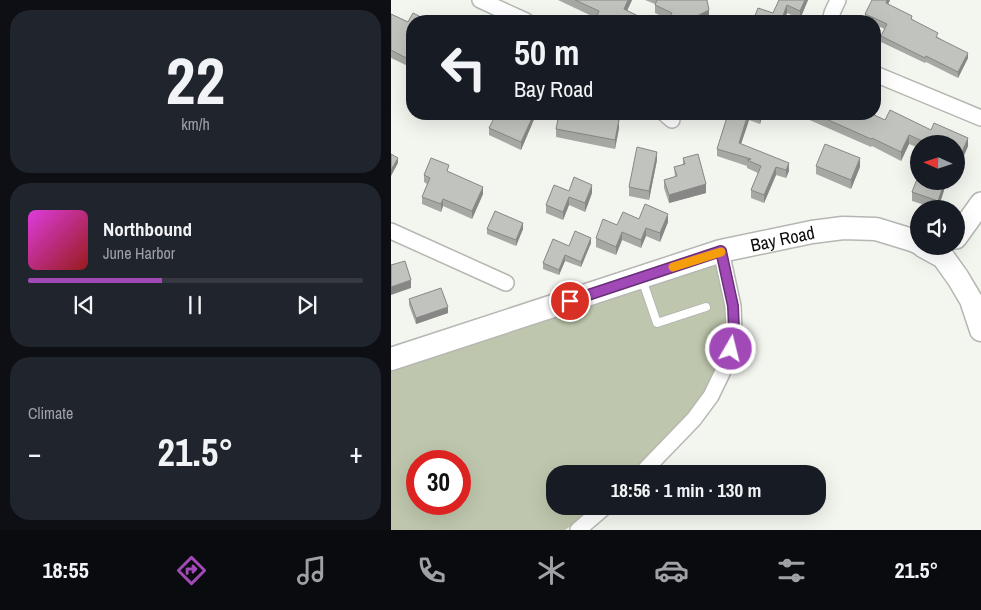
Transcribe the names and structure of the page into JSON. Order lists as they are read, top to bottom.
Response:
{
  "streets": {
    "main road": ["Bay Road"]
  },
  "north": "left",
  "page": {
    "tile": [
      ["22", "km/h"],
      "Climate"
    ],
    "turn": ["50 m", "Bay Road"],
    "song": ["Northbound", "June Harbor"],
    "heat": ["−", "21.5°", "+"],
    "limit": "30",
    "trip": "18:56 · 1 min · 130 m",
    "tabs": ["18:55", "21.5°"]
  }
}
